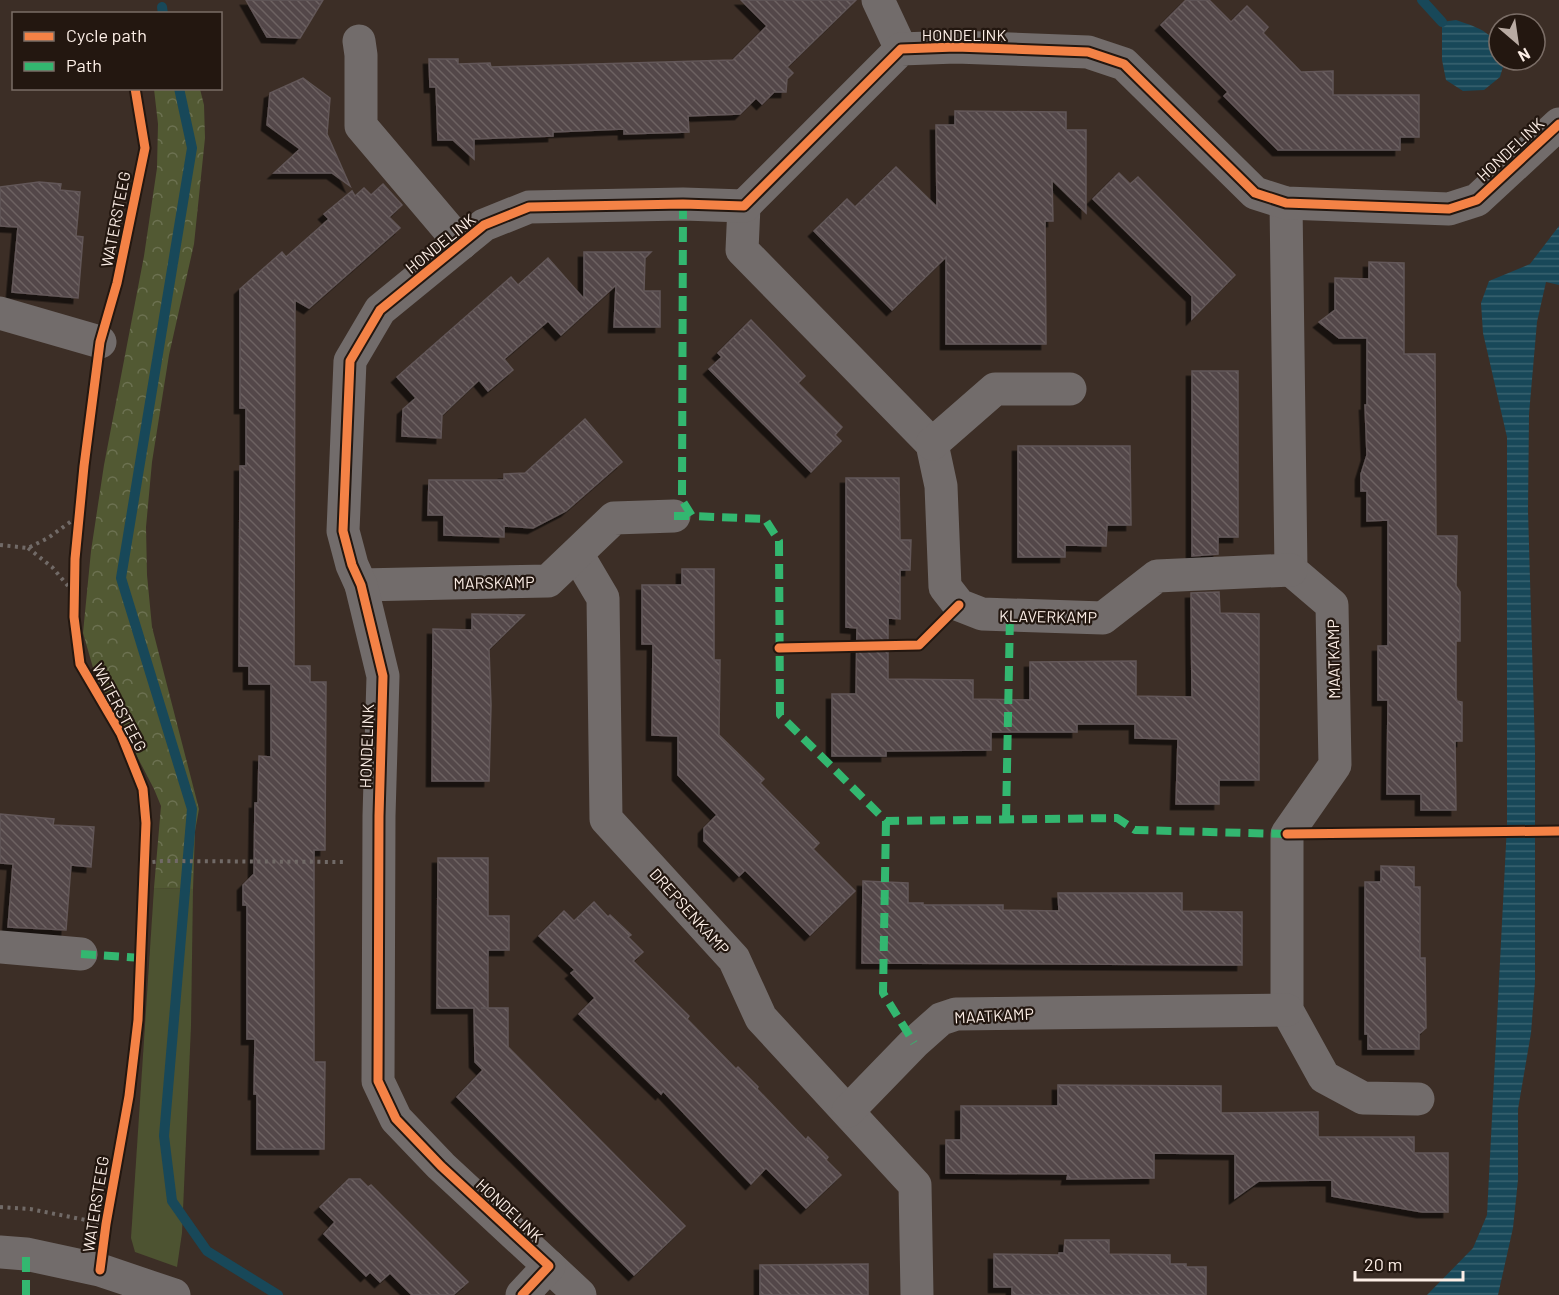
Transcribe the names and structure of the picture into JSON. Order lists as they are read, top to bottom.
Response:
{
  "streets": {
    "street": [
      "HONDELINK",
      "MARSKAMP",
      "KLAVERKAMP",
      "MAATKAMP",
      "DREPSENKAMP"
    ],
    "cycle path": ["WATERSTEEG"]
  },
  "crossings": [
    ["HONDELINK", "MARSKAMP"],
    ["MARSKAMP", "DREPSENKAMP"],
    ["KLAVERKAMP", "MAATKAMP"],
    ["MAATKAMP", "DREPSENKAMP"]
  ],
  "legend": ["Cycle path", "Path"],
  "scale_bar": "20 m",
  "north": "bottom right"
}
